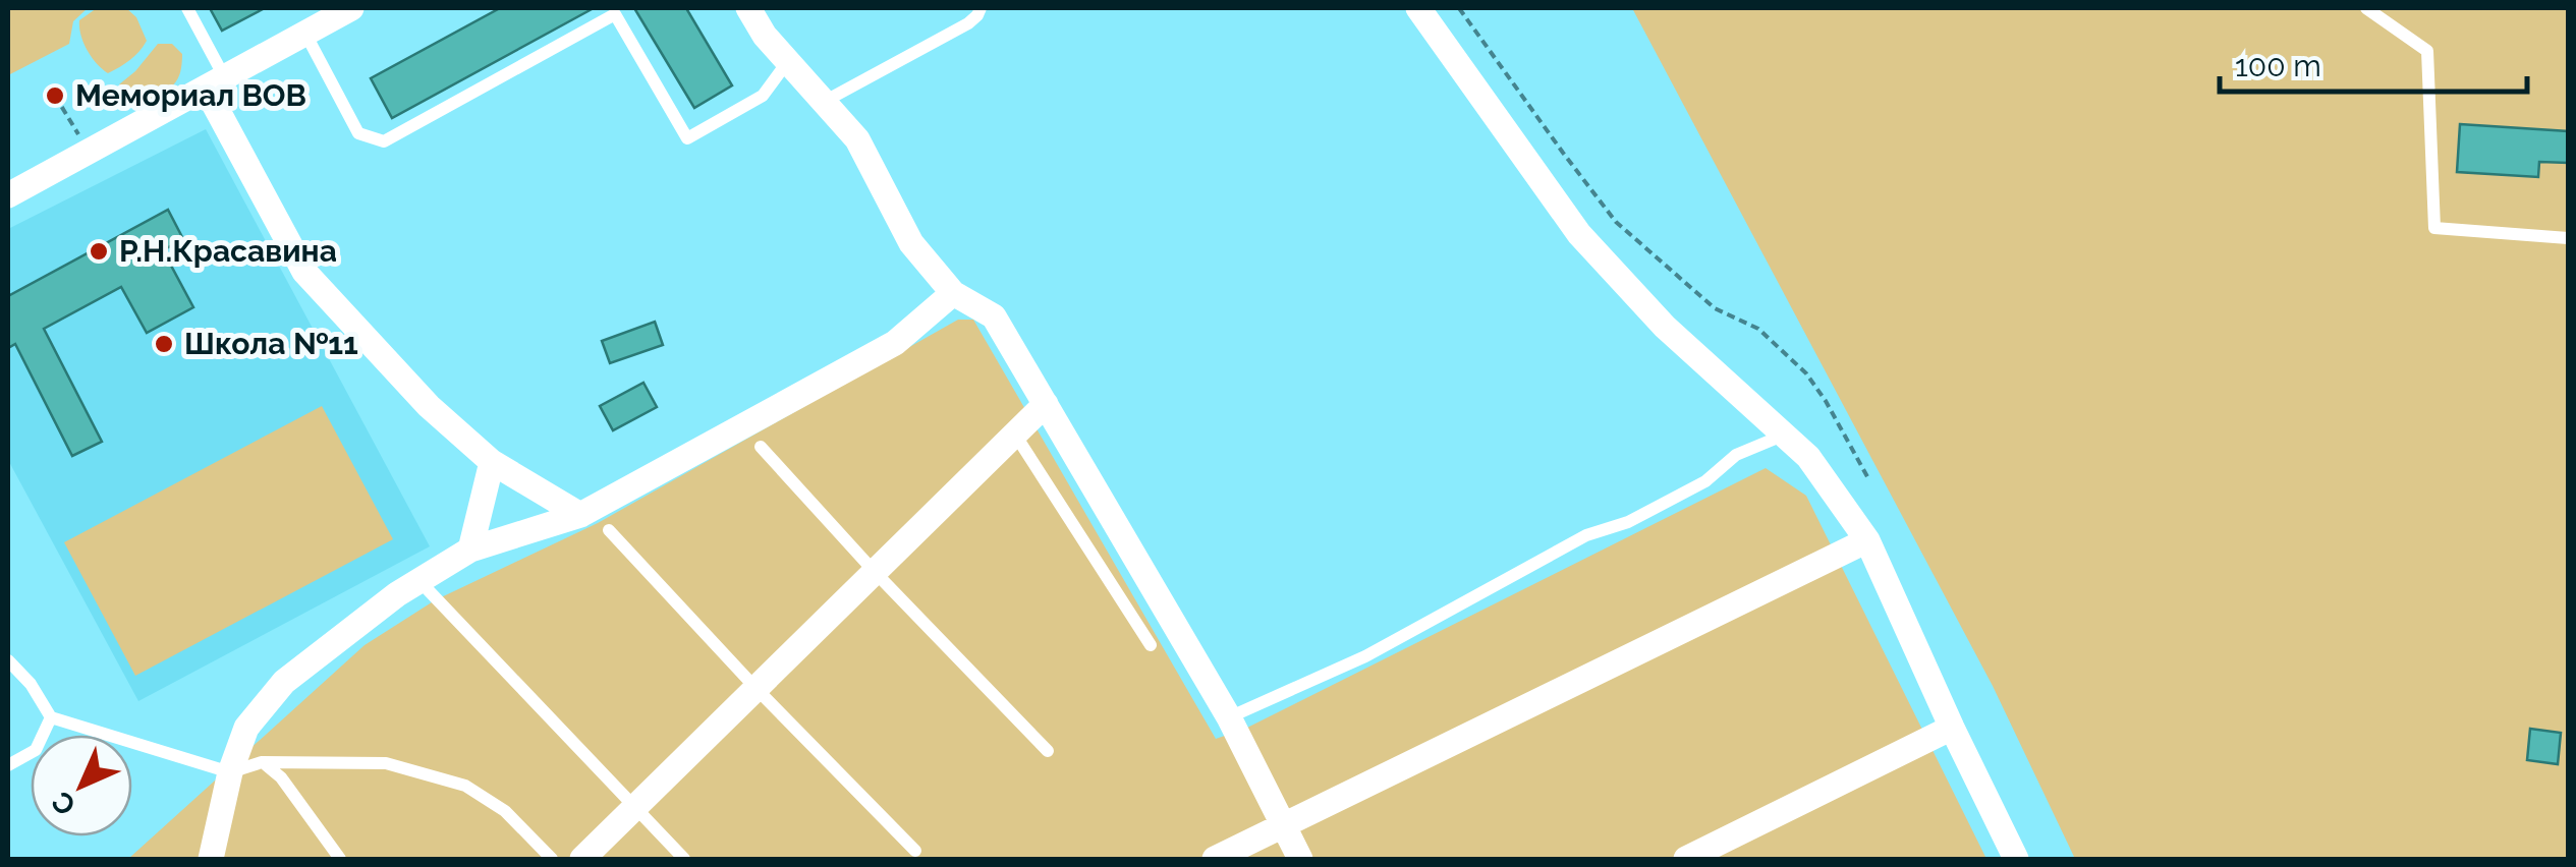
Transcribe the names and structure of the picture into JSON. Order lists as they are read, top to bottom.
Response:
{
  "places": ["Мемориал ВОВ", "Р.Н.Красавина", "Школа №11"],
  "scale_bar": "100 m",
  "north": "bottom left"
}
